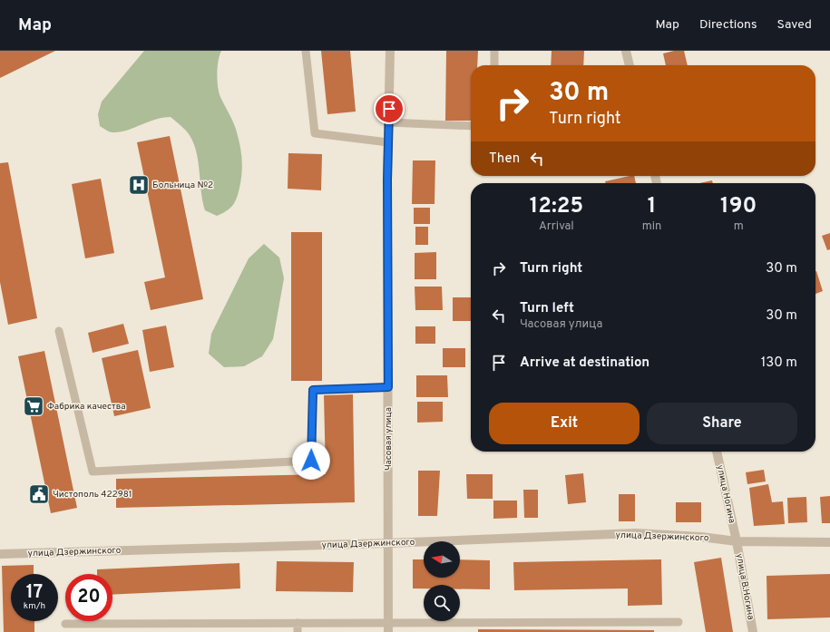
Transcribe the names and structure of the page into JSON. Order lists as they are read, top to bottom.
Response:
{
  "streets": {
    "street": [
      "Часовая улица",
      "улица Ногина",
      "улица Дзержинского",
      "улица В.Ногина"
    ]
  },
  "crossings": [
    ["Часовая улица", "улица Дзержинского"],
    ["улица Ногина", "улица Дзержинского"],
    ["улица Ногина", "улица В.Ногина"],
    ["улица Дзержинского", "улица В.Ногина"]
  ],
  "places": {
    "hospital": ["Больница №2"],
    "supermarket": ["Фабрика качества"],
    "public building": ["Чистополь 422981"]
  },
  "north": "left",
  "page": {
    "header": "Map",
    "nav": ["Map", "Directions", "Saved"],
    "turn": ["30 m", "Turn right"],
    "then": "Then",
    "eta": [
      "12:25",
      "Arrival",
      "1",
      "min",
      "190",
      "m"
    ],
    "list": [
      {
        "name": "Turn right",
        "value": "30 m"
      },
      {
        "name": "Turn left",
        "note": "Часовая улица",
        "value": "30 m"
      },
      {
        "name": "Arrive at destination",
        "value": "130 m"
      }
    ],
    "buttons": ["Exit", "Share"],
    "speed": "17 km/h",
    "limit": "20"
  }
}
